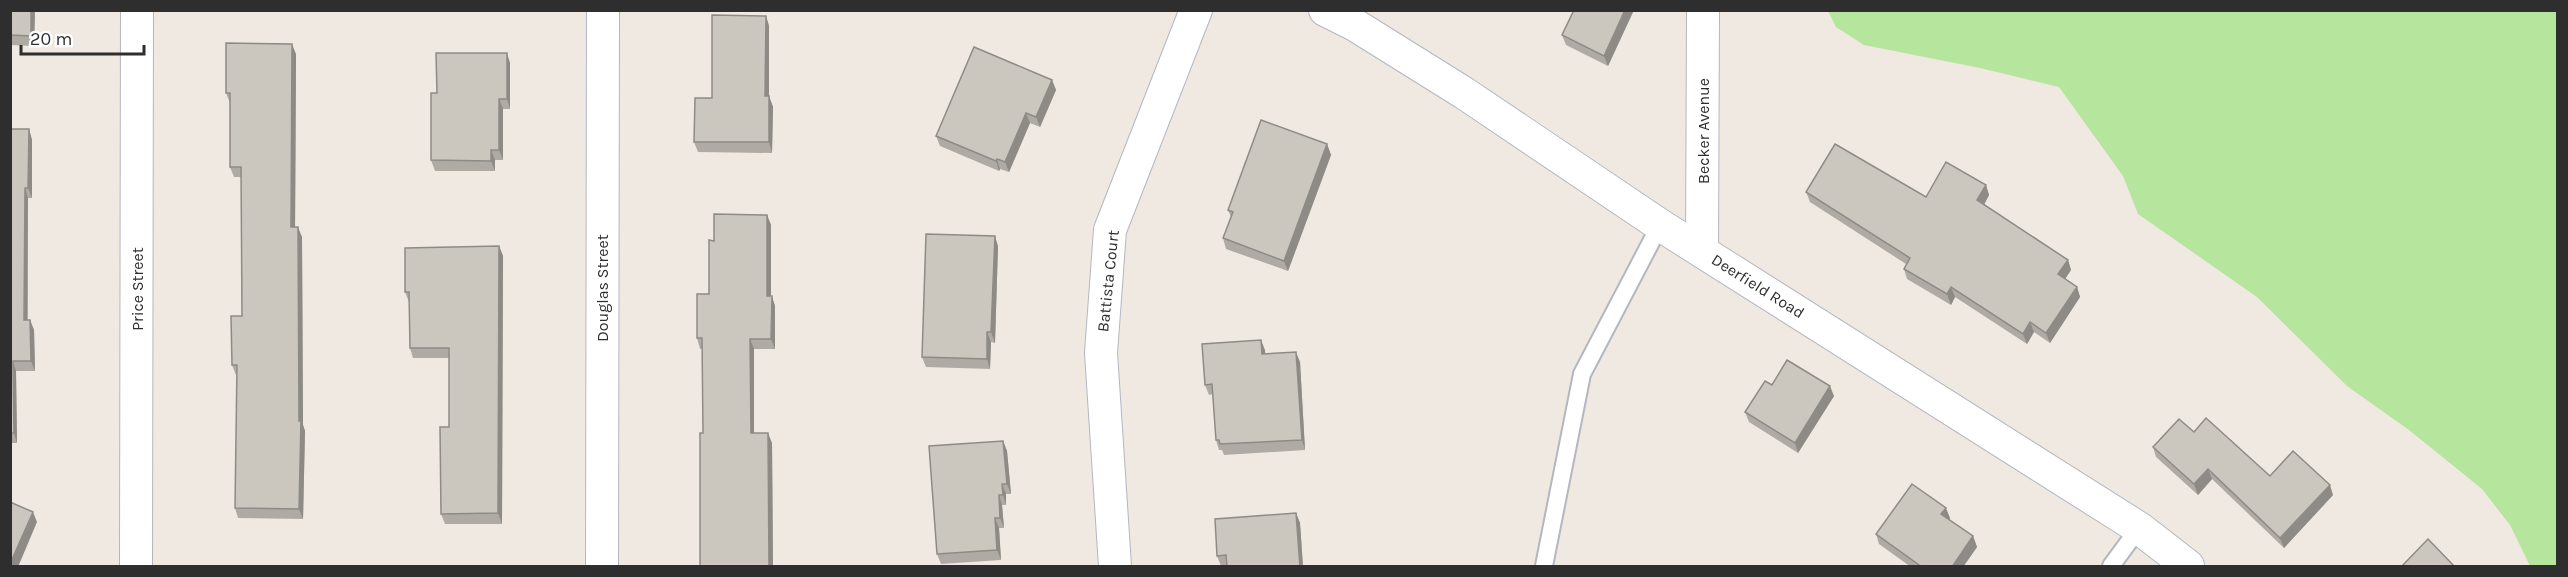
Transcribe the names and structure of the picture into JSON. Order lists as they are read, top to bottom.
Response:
{
  "streets": {
    "street": [
      "Becker Avenue",
      "Battista Court",
      "Deerfield Road",
      "Douglas Street",
      "Price Street"
    ]
  },
  "crossings": [
    ["Becker Avenue", "Deerfield Road"]
  ],
  "scale_bar": "20 m"
}
